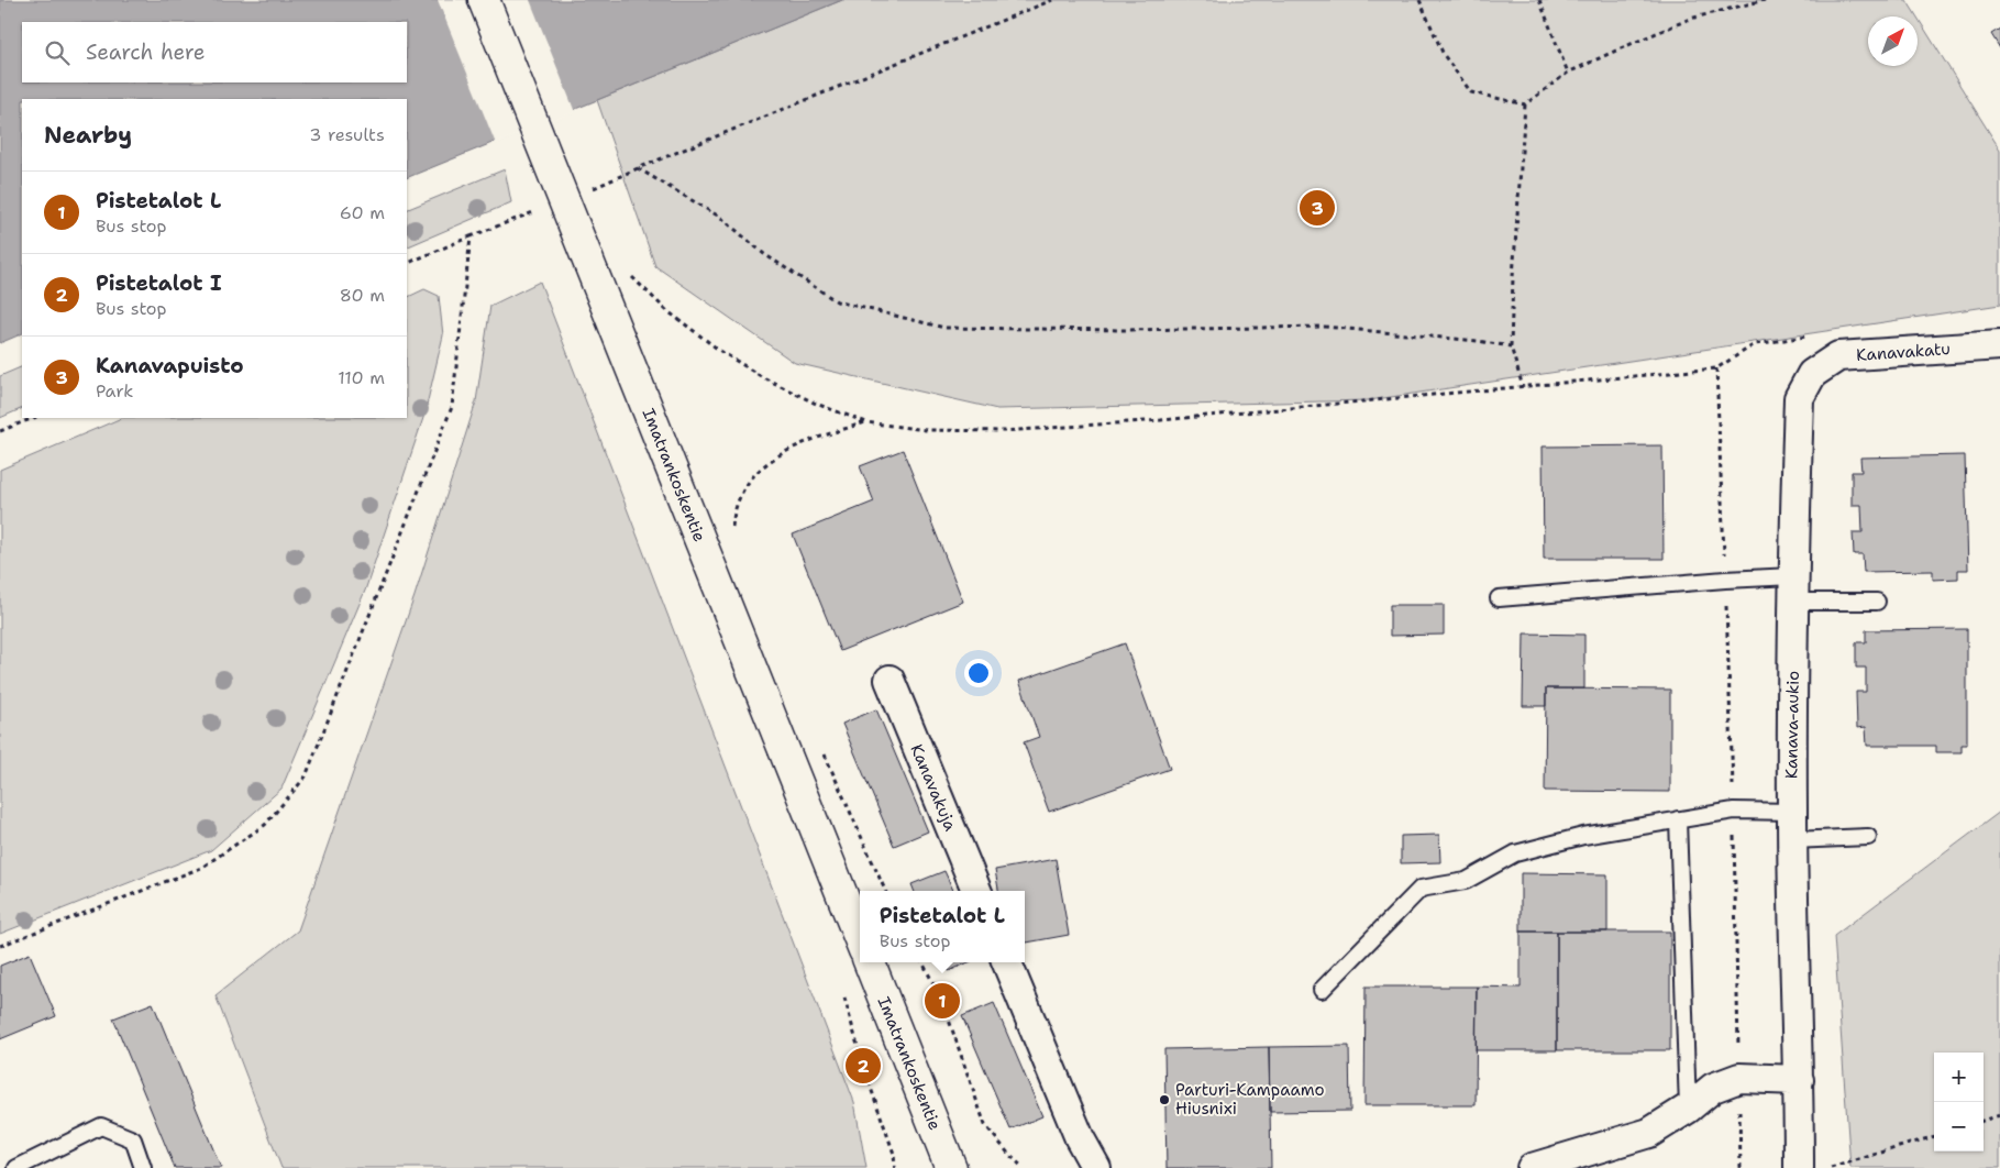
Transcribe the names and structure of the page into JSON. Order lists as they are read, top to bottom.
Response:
{
  "streets": {
    "main road": ["Imatrankoskentie"],
    "street": ["Kanavakatu", "Kanava-aukio", "Kanavakuja"]
  },
  "crossings": [
    ["Kanavakatu", "Kanava-aukio"]
  ],
  "places": ["Parturi-Kampaamo Hiusnixi"],
  "north": "top right",
  "page": {
    "search": "Search here",
    "heading": ["Nearby", "3 results"],
    "list": [
      {
        "mark": "1",
        "name": "Pistetalot L",
        "note": "Bus stop",
        "value": "60 m"
      },
      {
        "mark": "2",
        "name": "Pistetalot I",
        "note": "Bus stop",
        "value": "80 m"
      },
      {
        "mark": "3",
        "name": "Kanavapuisto",
        "note": "Park",
        "value": "110 m"
      }
    ],
    "pins": ["3", "1", "2"],
    "popup": ["Pistetalot L", "Bus stop"],
    "map_buttons": ["+", "−"]
  }
}
